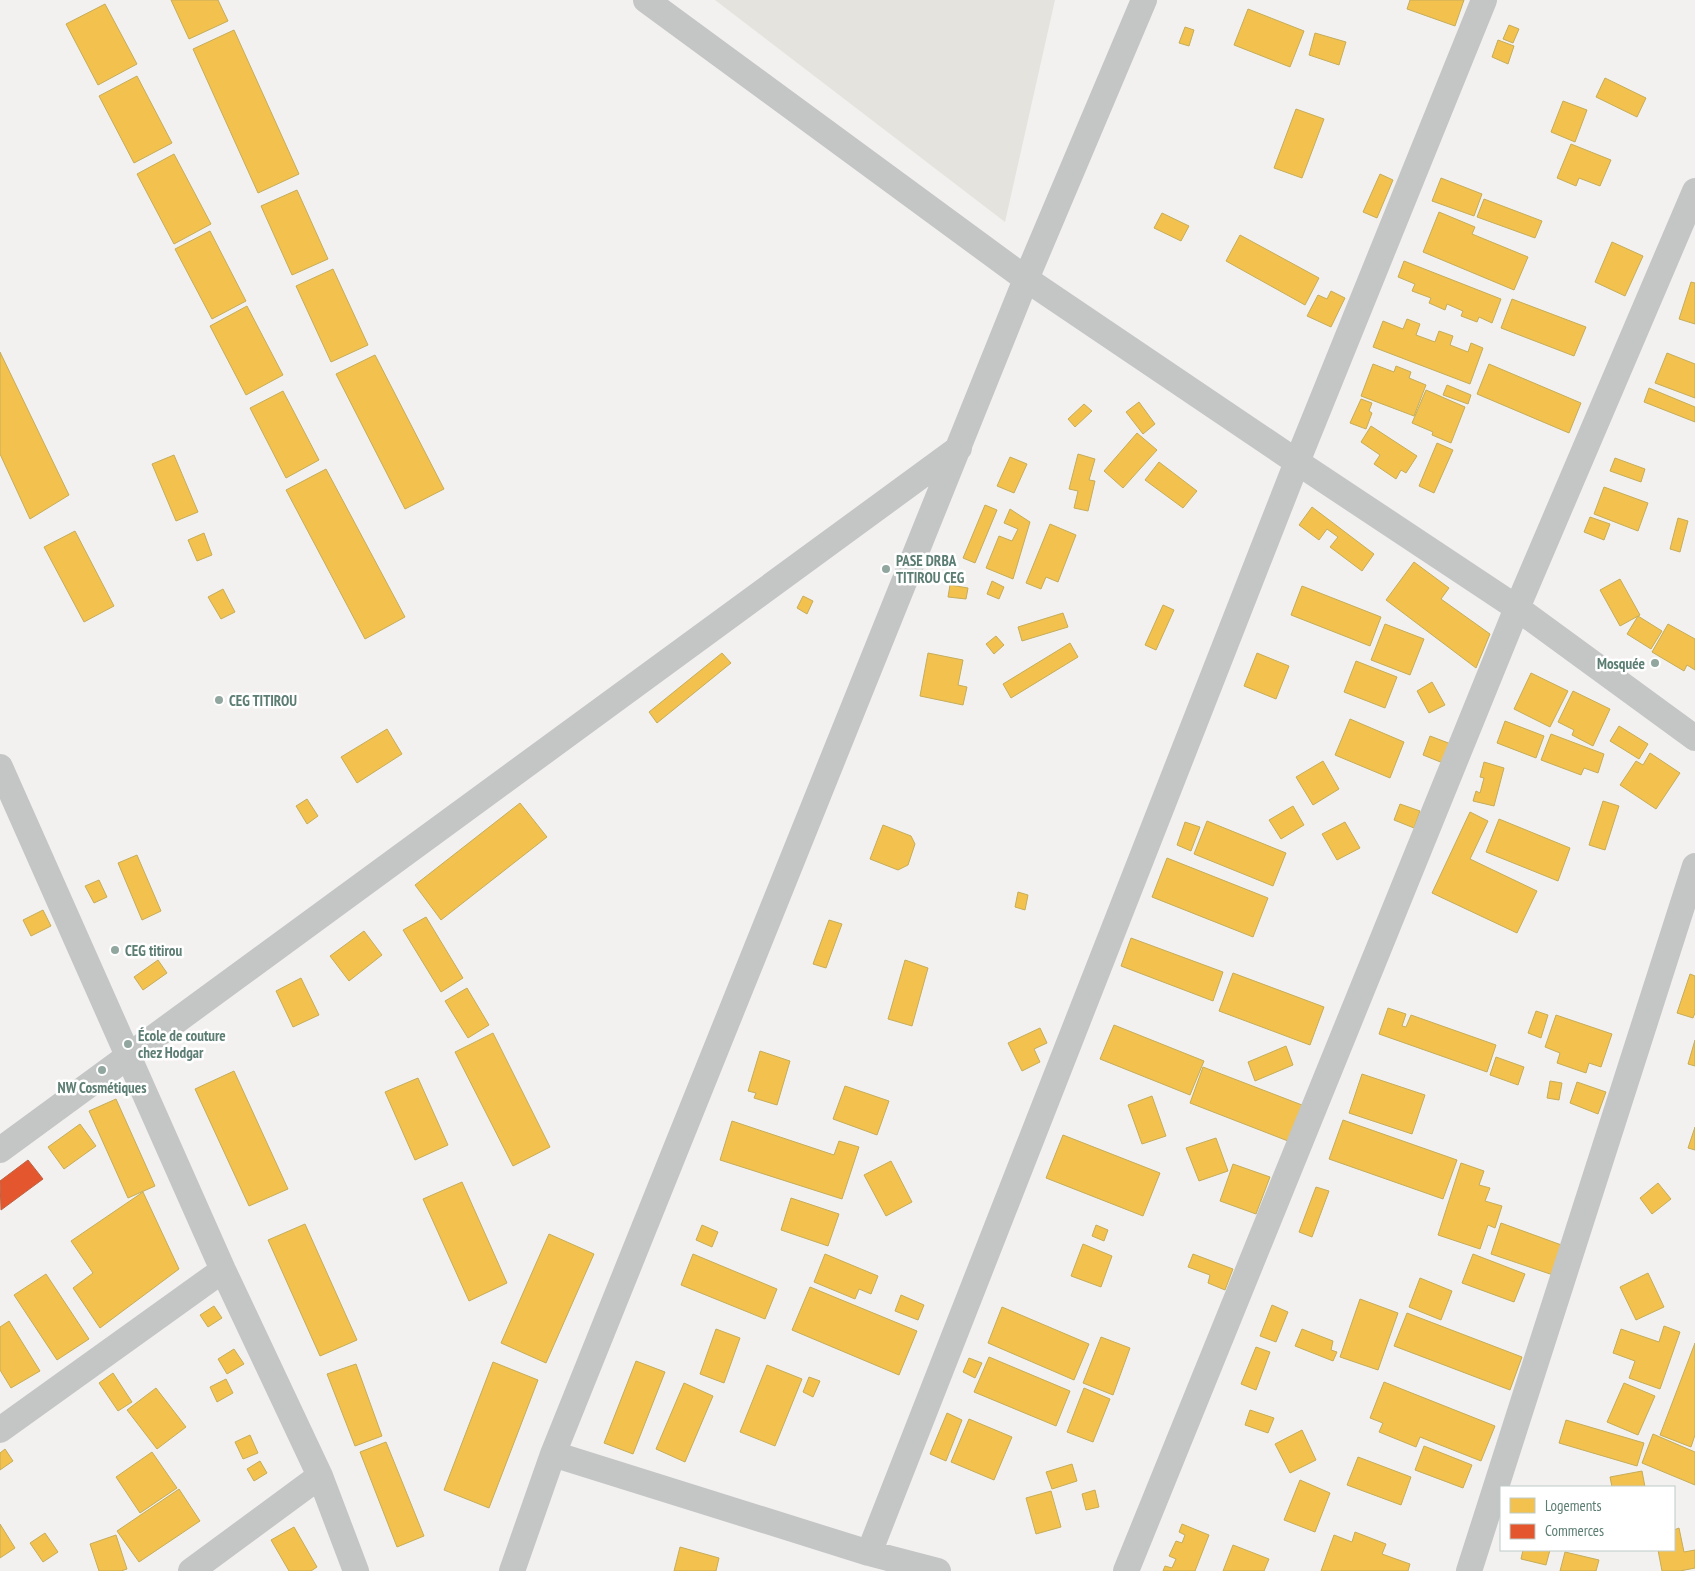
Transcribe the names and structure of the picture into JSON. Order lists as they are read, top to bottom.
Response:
{
  "places": [
    "PASE DRBA TITIROU CEG",
    "Mosquée",
    "CEG TITIROU",
    "CEG titirou",
    "École de couture chez Hodgar",
    "NW Cosmétiques"
  ],
  "legend": ["Logements", "Commerces"]
}
